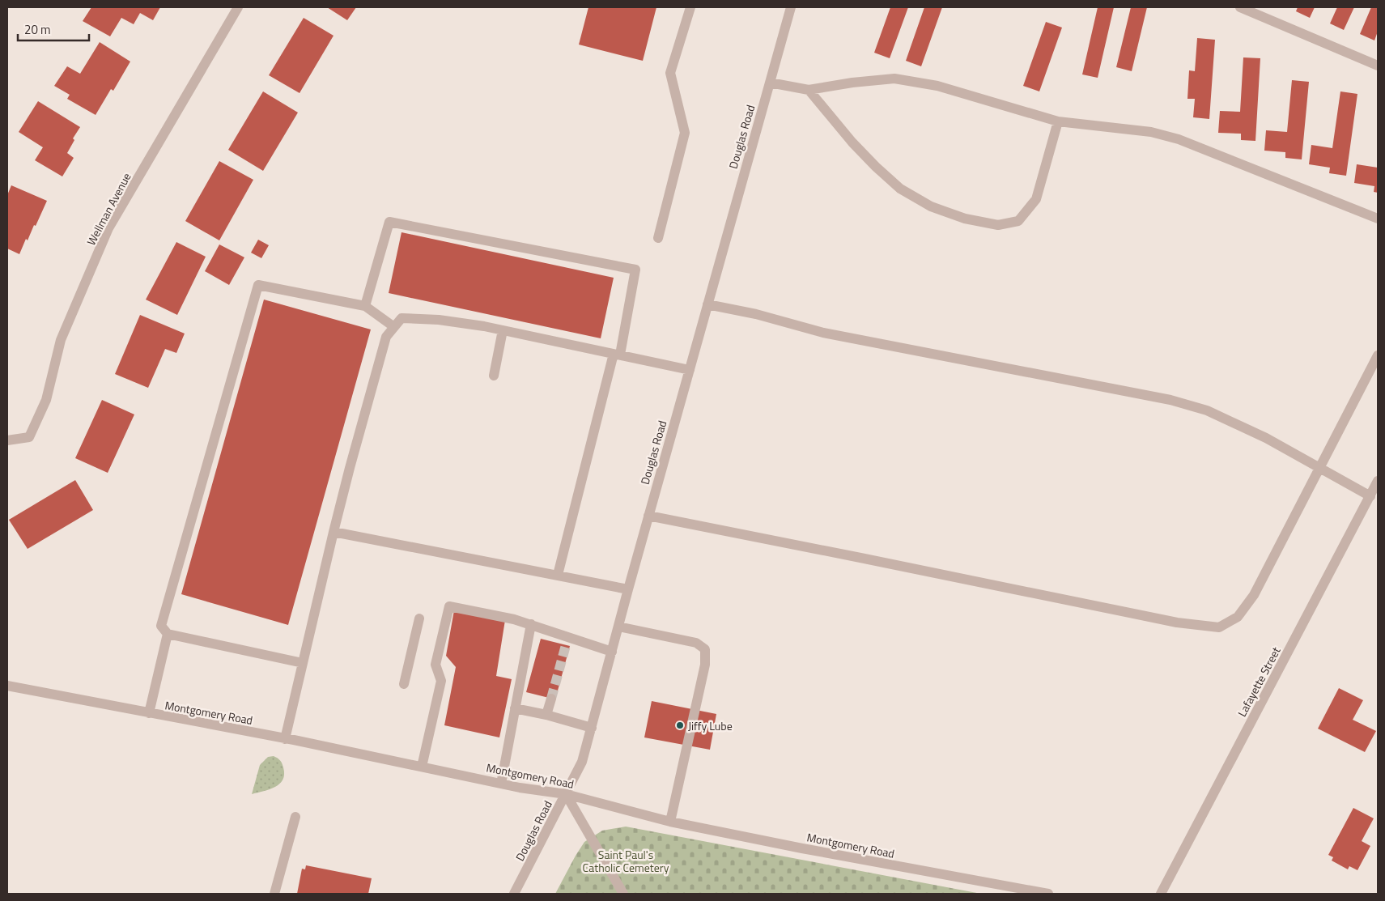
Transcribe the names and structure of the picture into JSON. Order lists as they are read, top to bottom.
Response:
{
  "streets": {
    "street": [
      "Douglas Road",
      "Wellman Avenue",
      "Lafayette Street",
      "Montgomery Road"
    ]
  },
  "crossings": [
    ["Douglas Road", "Montgomery Road"]
  ],
  "parks": ["Saint Paul's Catholic Cemetery"],
  "places": ["Jiffy Lube"],
  "scale_bar": "20 m"
}
